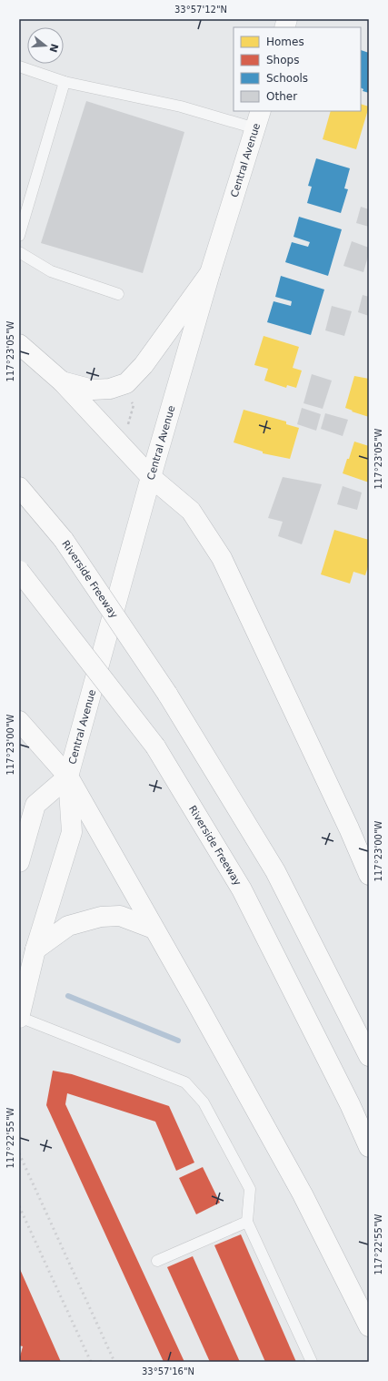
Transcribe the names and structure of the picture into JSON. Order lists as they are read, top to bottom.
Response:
{
  "streets": {
    "main road": ["Central Avenue", "Riverside Freeway"]
  },
  "legend": [
    "Homes",
    "Shops",
    "Schools",
    "Other"
  ],
  "north": "right",
  "coordinates": [
    "33°57'12\"N",
    "117°23'05\"W",
    "117°23'00\"W",
    "117°22'55\"W",
    "33°57'16\"N"
  ]
}
